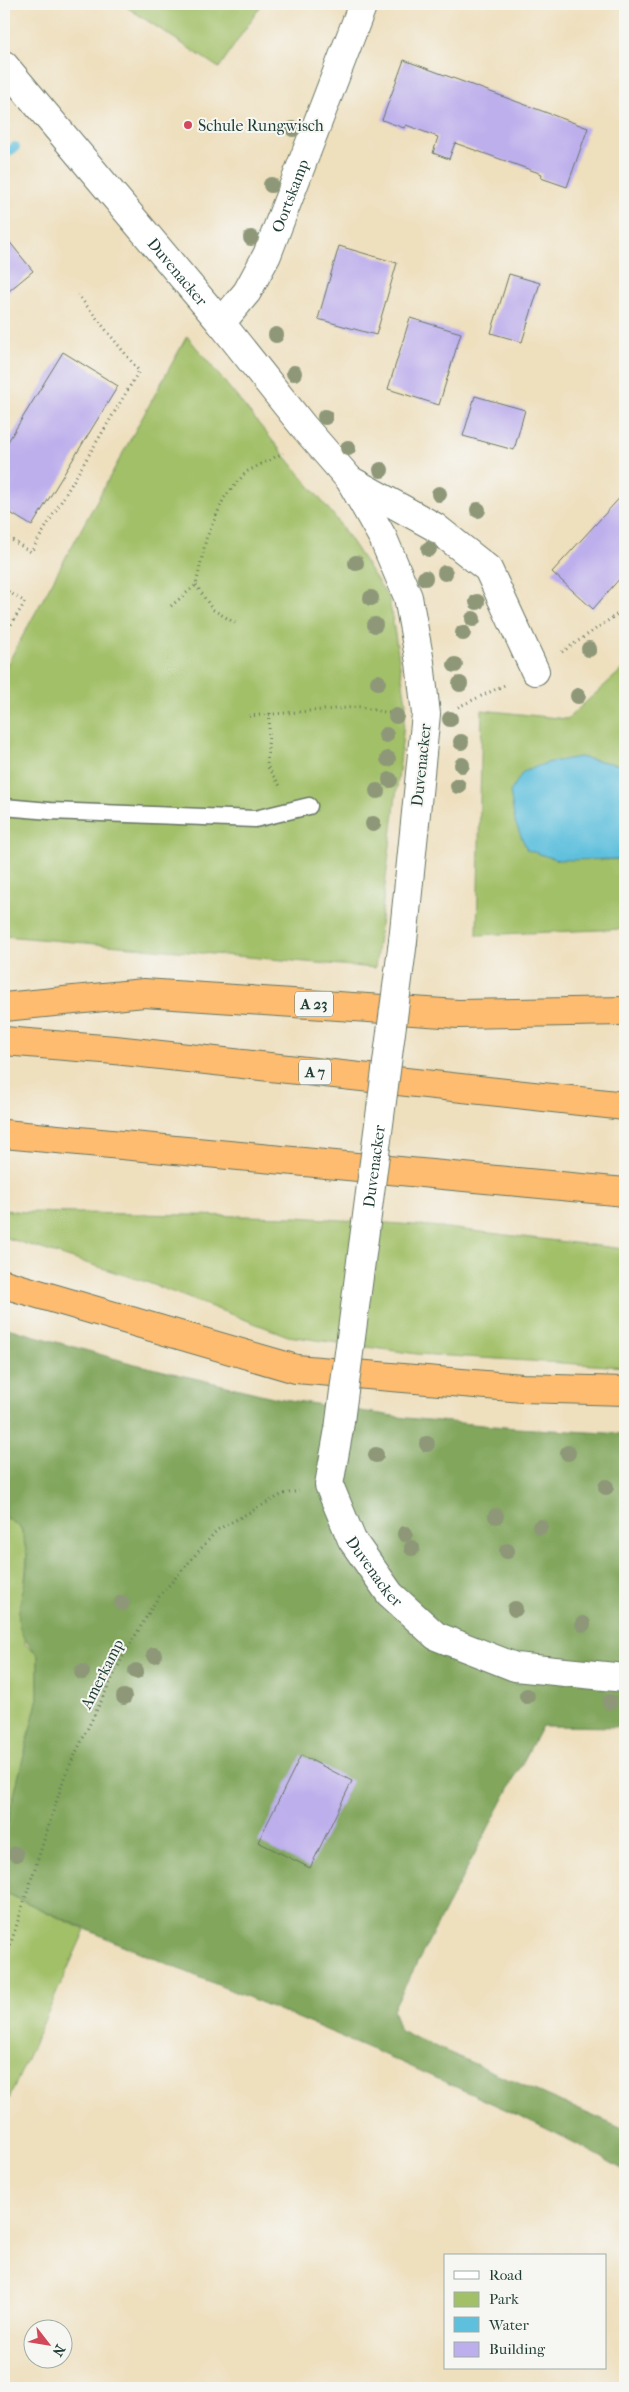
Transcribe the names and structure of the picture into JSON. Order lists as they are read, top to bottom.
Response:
{
  "streets": {
    "highway": ["A 23", "A 7"],
    "street": ["Oortskamp", "Duvenacker"],
    "path": ["Amerkamp"]
  },
  "crossings": [
    ["Oortskamp", "Duvenacker"],
    ["Duvenacker", "Amerkamp"]
  ],
  "places": ["Schule Rungwisch"],
  "legend": [
    "Road",
    "Park",
    "Water",
    "Building"
  ],
  "north": "bottom right"
}
